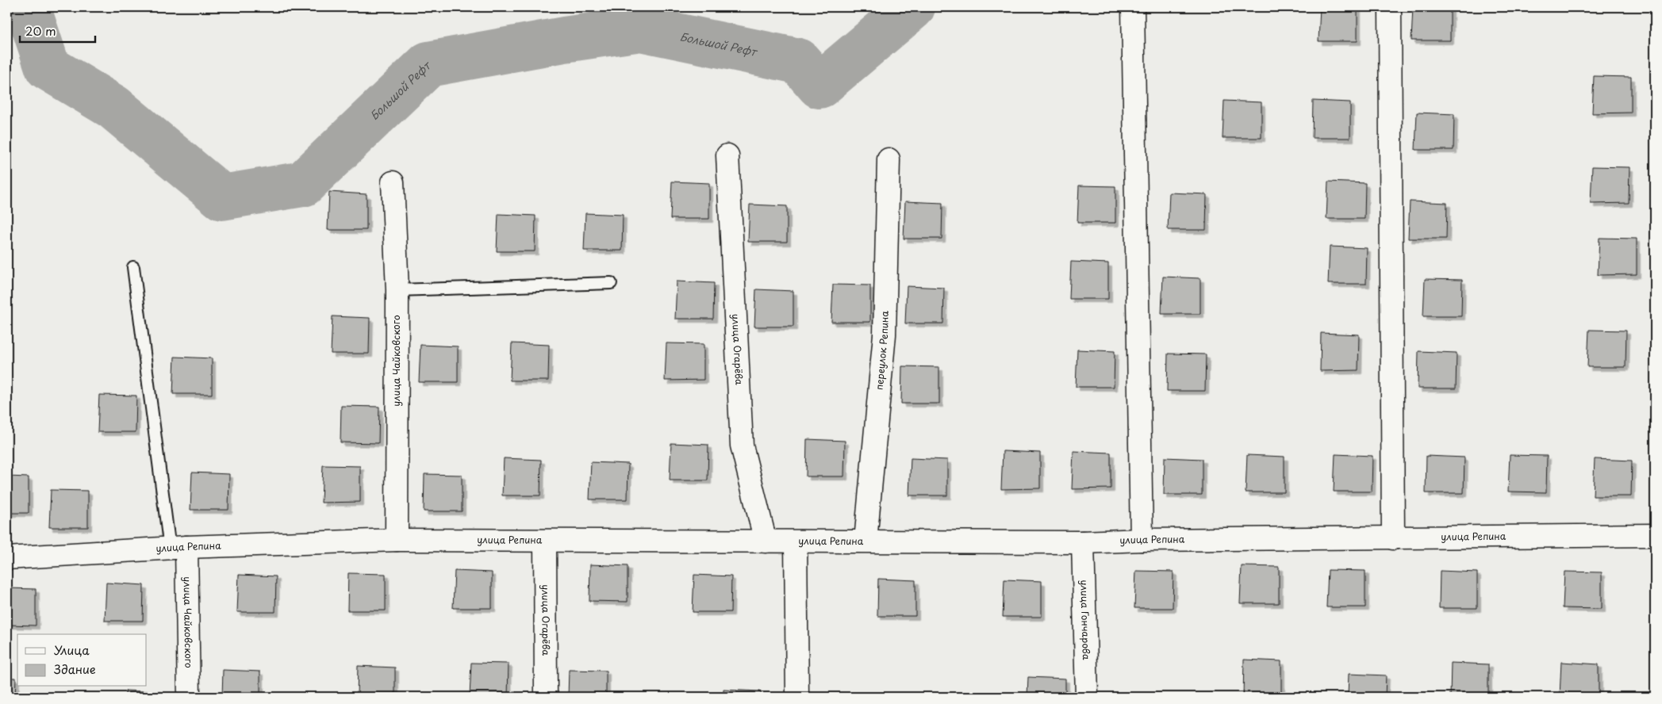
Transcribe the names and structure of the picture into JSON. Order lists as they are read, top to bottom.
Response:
{
  "streets": {
    "street": [
      "улица Огарёва",
      "переулок Репина",
      "улица Чайковского",
      "улица Репина",
      "улица Гончарова"
    ]
  },
  "crossings": [
    ["улица Огарёва", "улица Репина"],
    ["переулок Репина", "улица Репина"],
    ["улица Чайковского", "улица Репина"],
    ["улица Репина", "улица Гончарова"]
  ],
  "water": ["Большой Рефт"],
  "legend": ["Улица", "Здание"],
  "scale_bar": "20 m"
}
